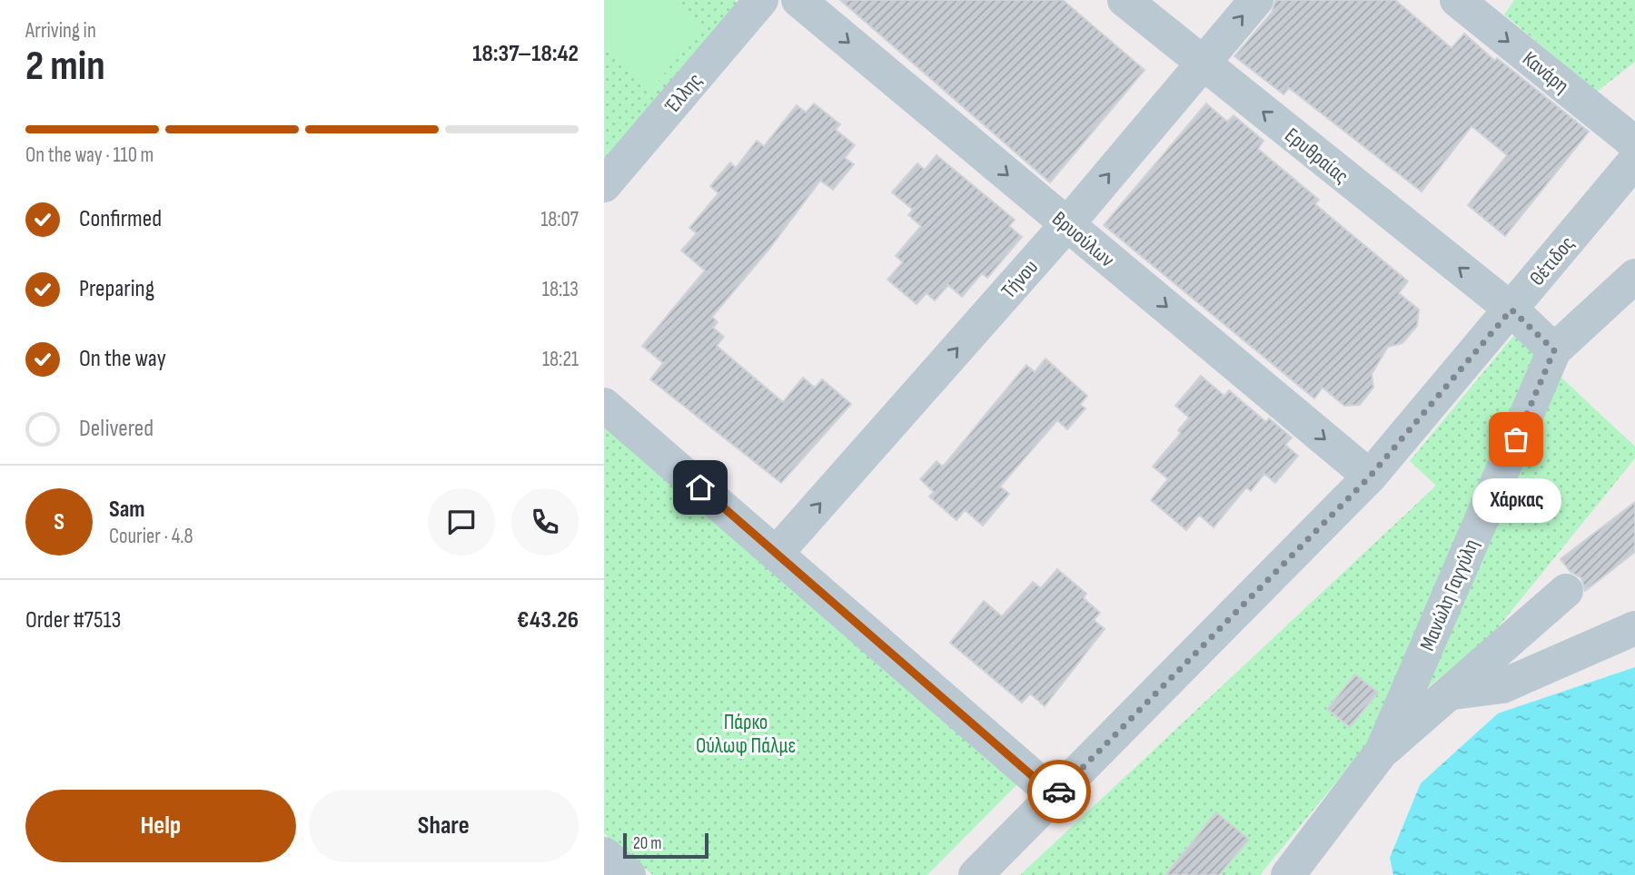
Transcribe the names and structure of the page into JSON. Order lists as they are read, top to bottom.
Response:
{
  "streets": {
    "street": [
      "Κανάρη",
      "Έλλης",
      "Ερυθραίας",
      "Βρυούλων",
      "Θέτιδος",
      "Τήνου",
      "Μανώλη Γαγγύλη"
    ]
  },
  "crossings": [
    ["Ερυθραίας", "Θέτιδος"],
    ["Ερυθραίας", "Τήνου"],
    ["Βρυούλων", "Θέτιδος"],
    ["Βρυούλων", "Τήνου"]
  ],
  "one_way": [
    "Κανάρη",
    "Ερυθραίας",
    "Βρυούλων",
    "Τήνου"
  ],
  "parks": ["Πάρκο Ούλωφ Πάλμε"],
  "places": ["Χάρκας"],
  "scale_bar": "20 m",
  "page": {
    "heading": ["2 min", "Arriving in", "18:37–18:42"],
    "panel": [
      "Sam",
      "Courier · 4.8",
      "Order #7513",
      "€43.26"
    ],
    "bar": "On the way · 110 m",
    "list": [
      ["Confirmed", "18:07"],
      ["Preparing", "18:13"],
      ["On the way", "18:21"],
      "Delivered"
    ],
    "bubble": "Χάρκας",
    "round": "S",
    "buttons": ["Help", "Share"],
    "scale": "20 m"
  }
}
